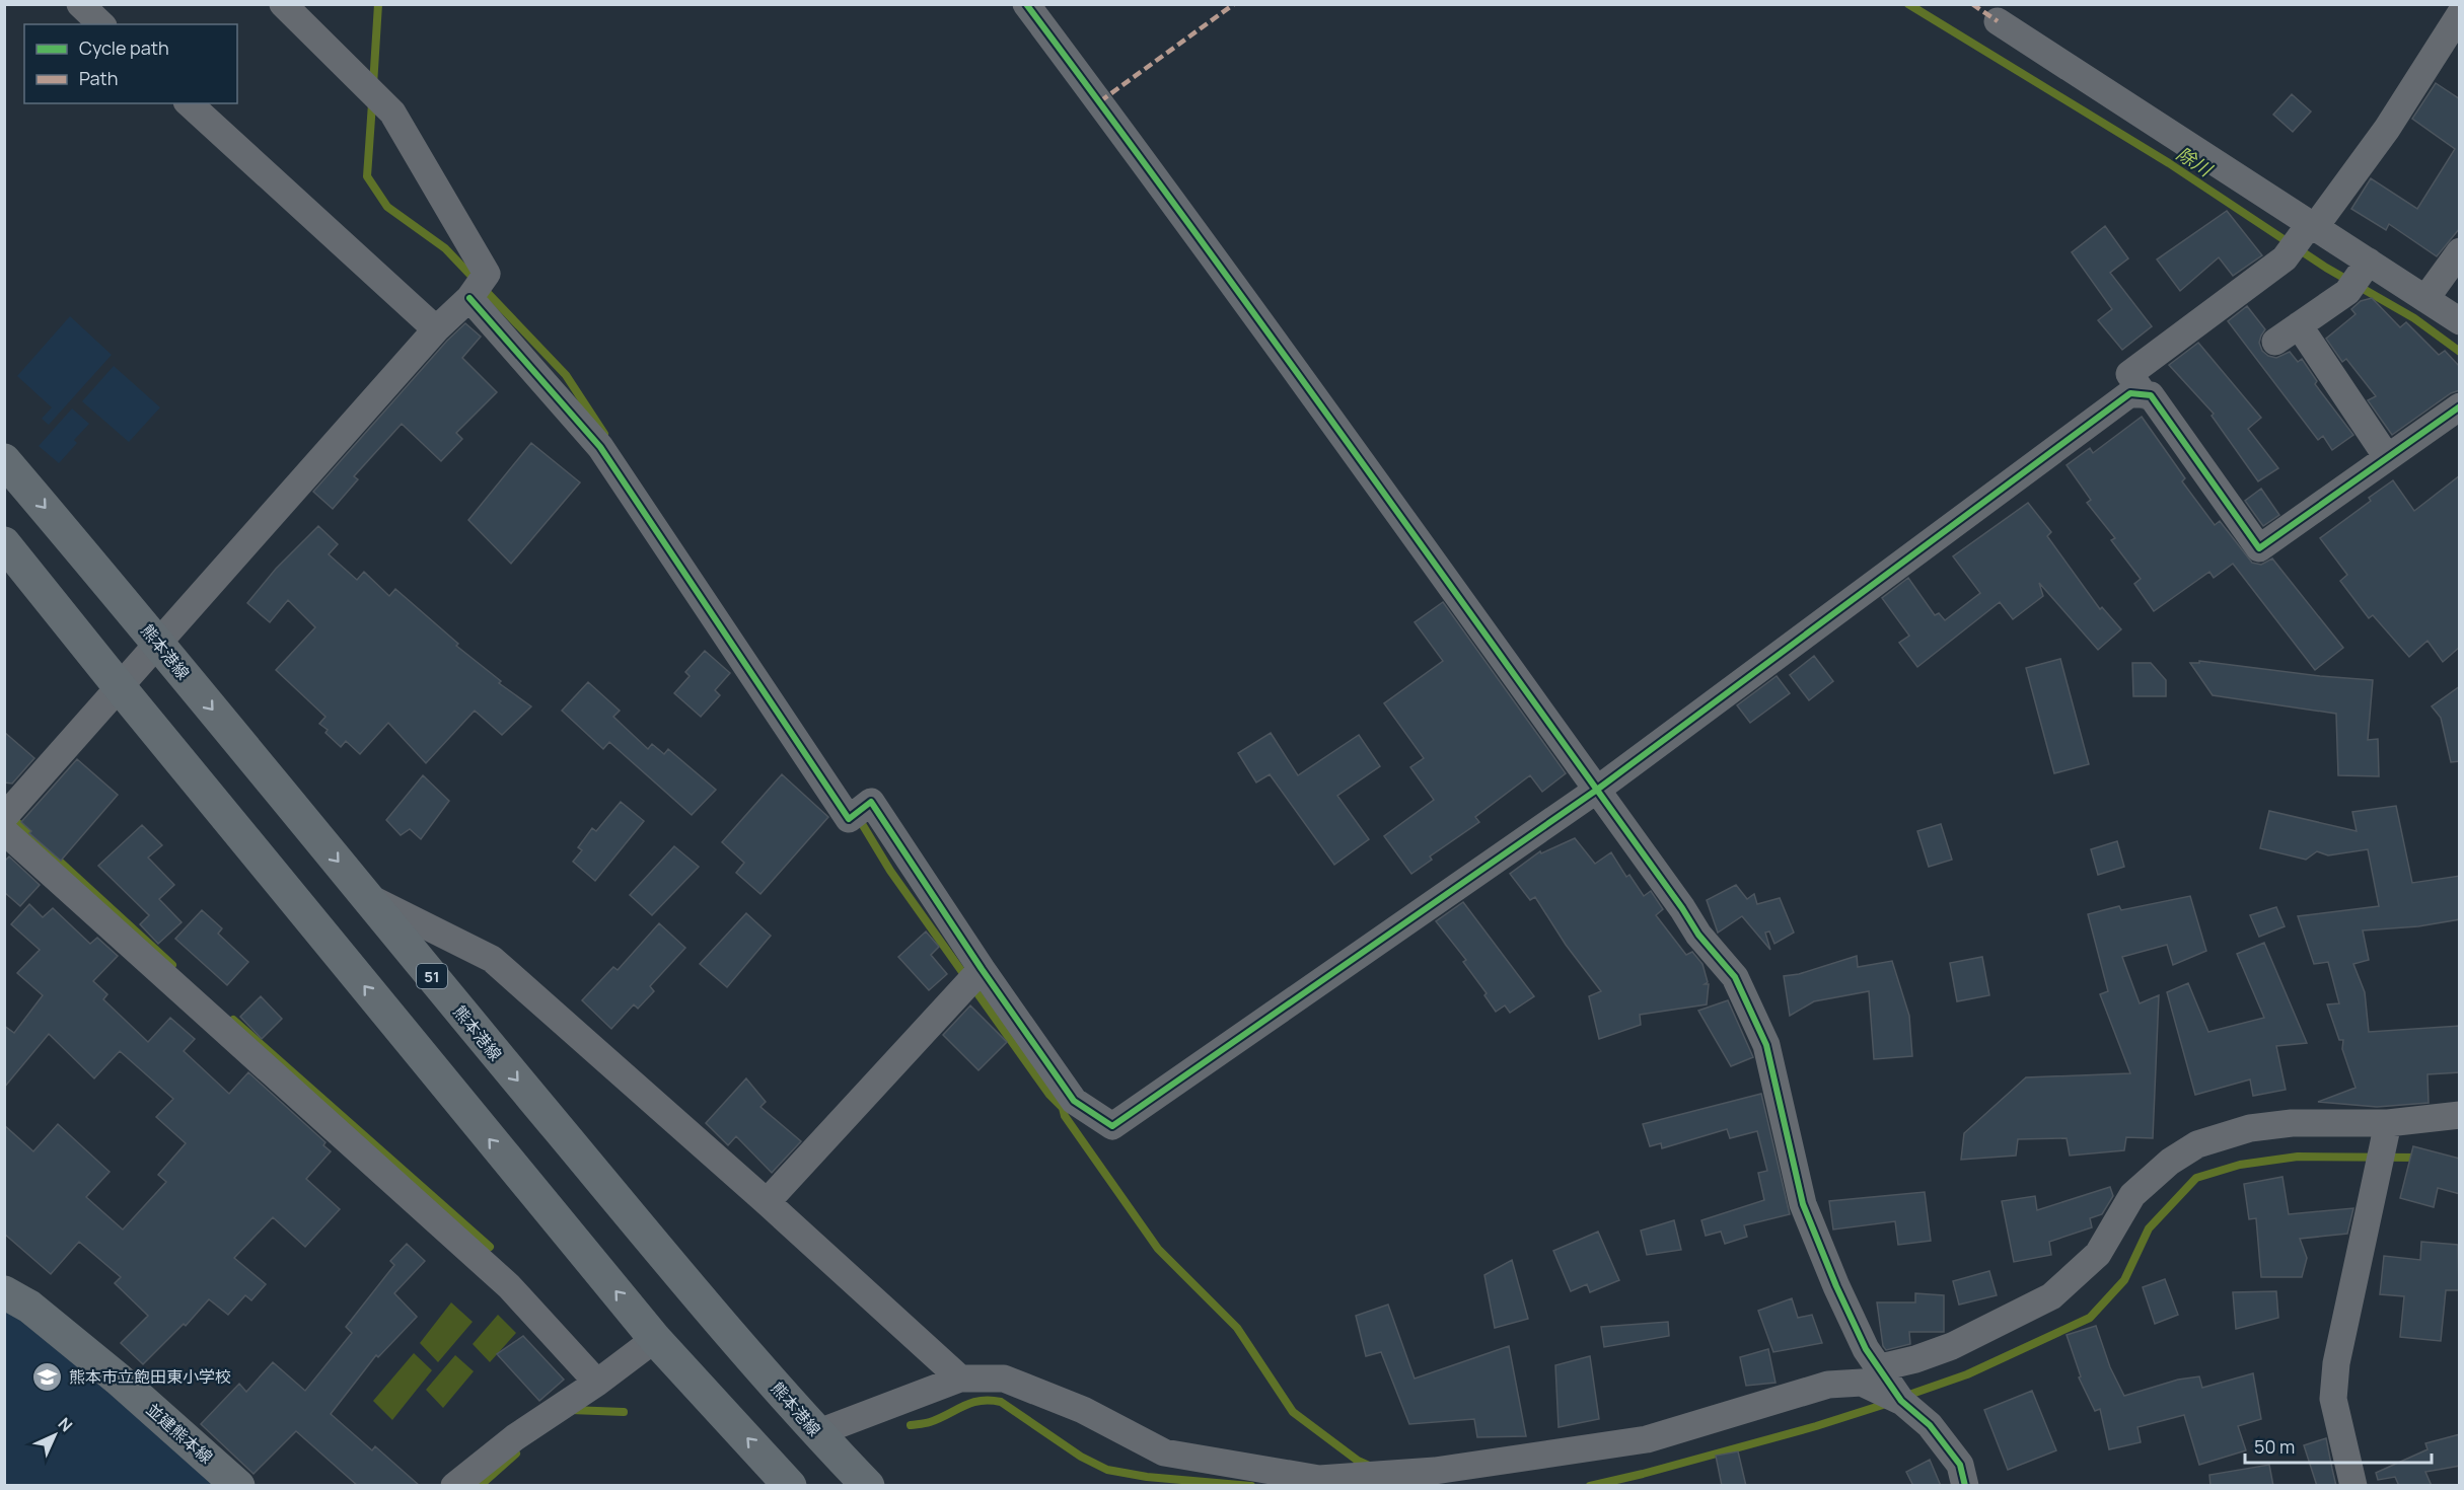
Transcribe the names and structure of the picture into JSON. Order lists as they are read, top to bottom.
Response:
{
  "streets": {
    "main road": ["熊本港線", "51", "並建熊本線"]
  },
  "water": ["除川"],
  "places": {
    "school or university": ["熊本市立飽田東小学校"]
  },
  "legend": ["Cycle path", "Path"],
  "scale_bar": "50 m",
  "north": "top right"
}
